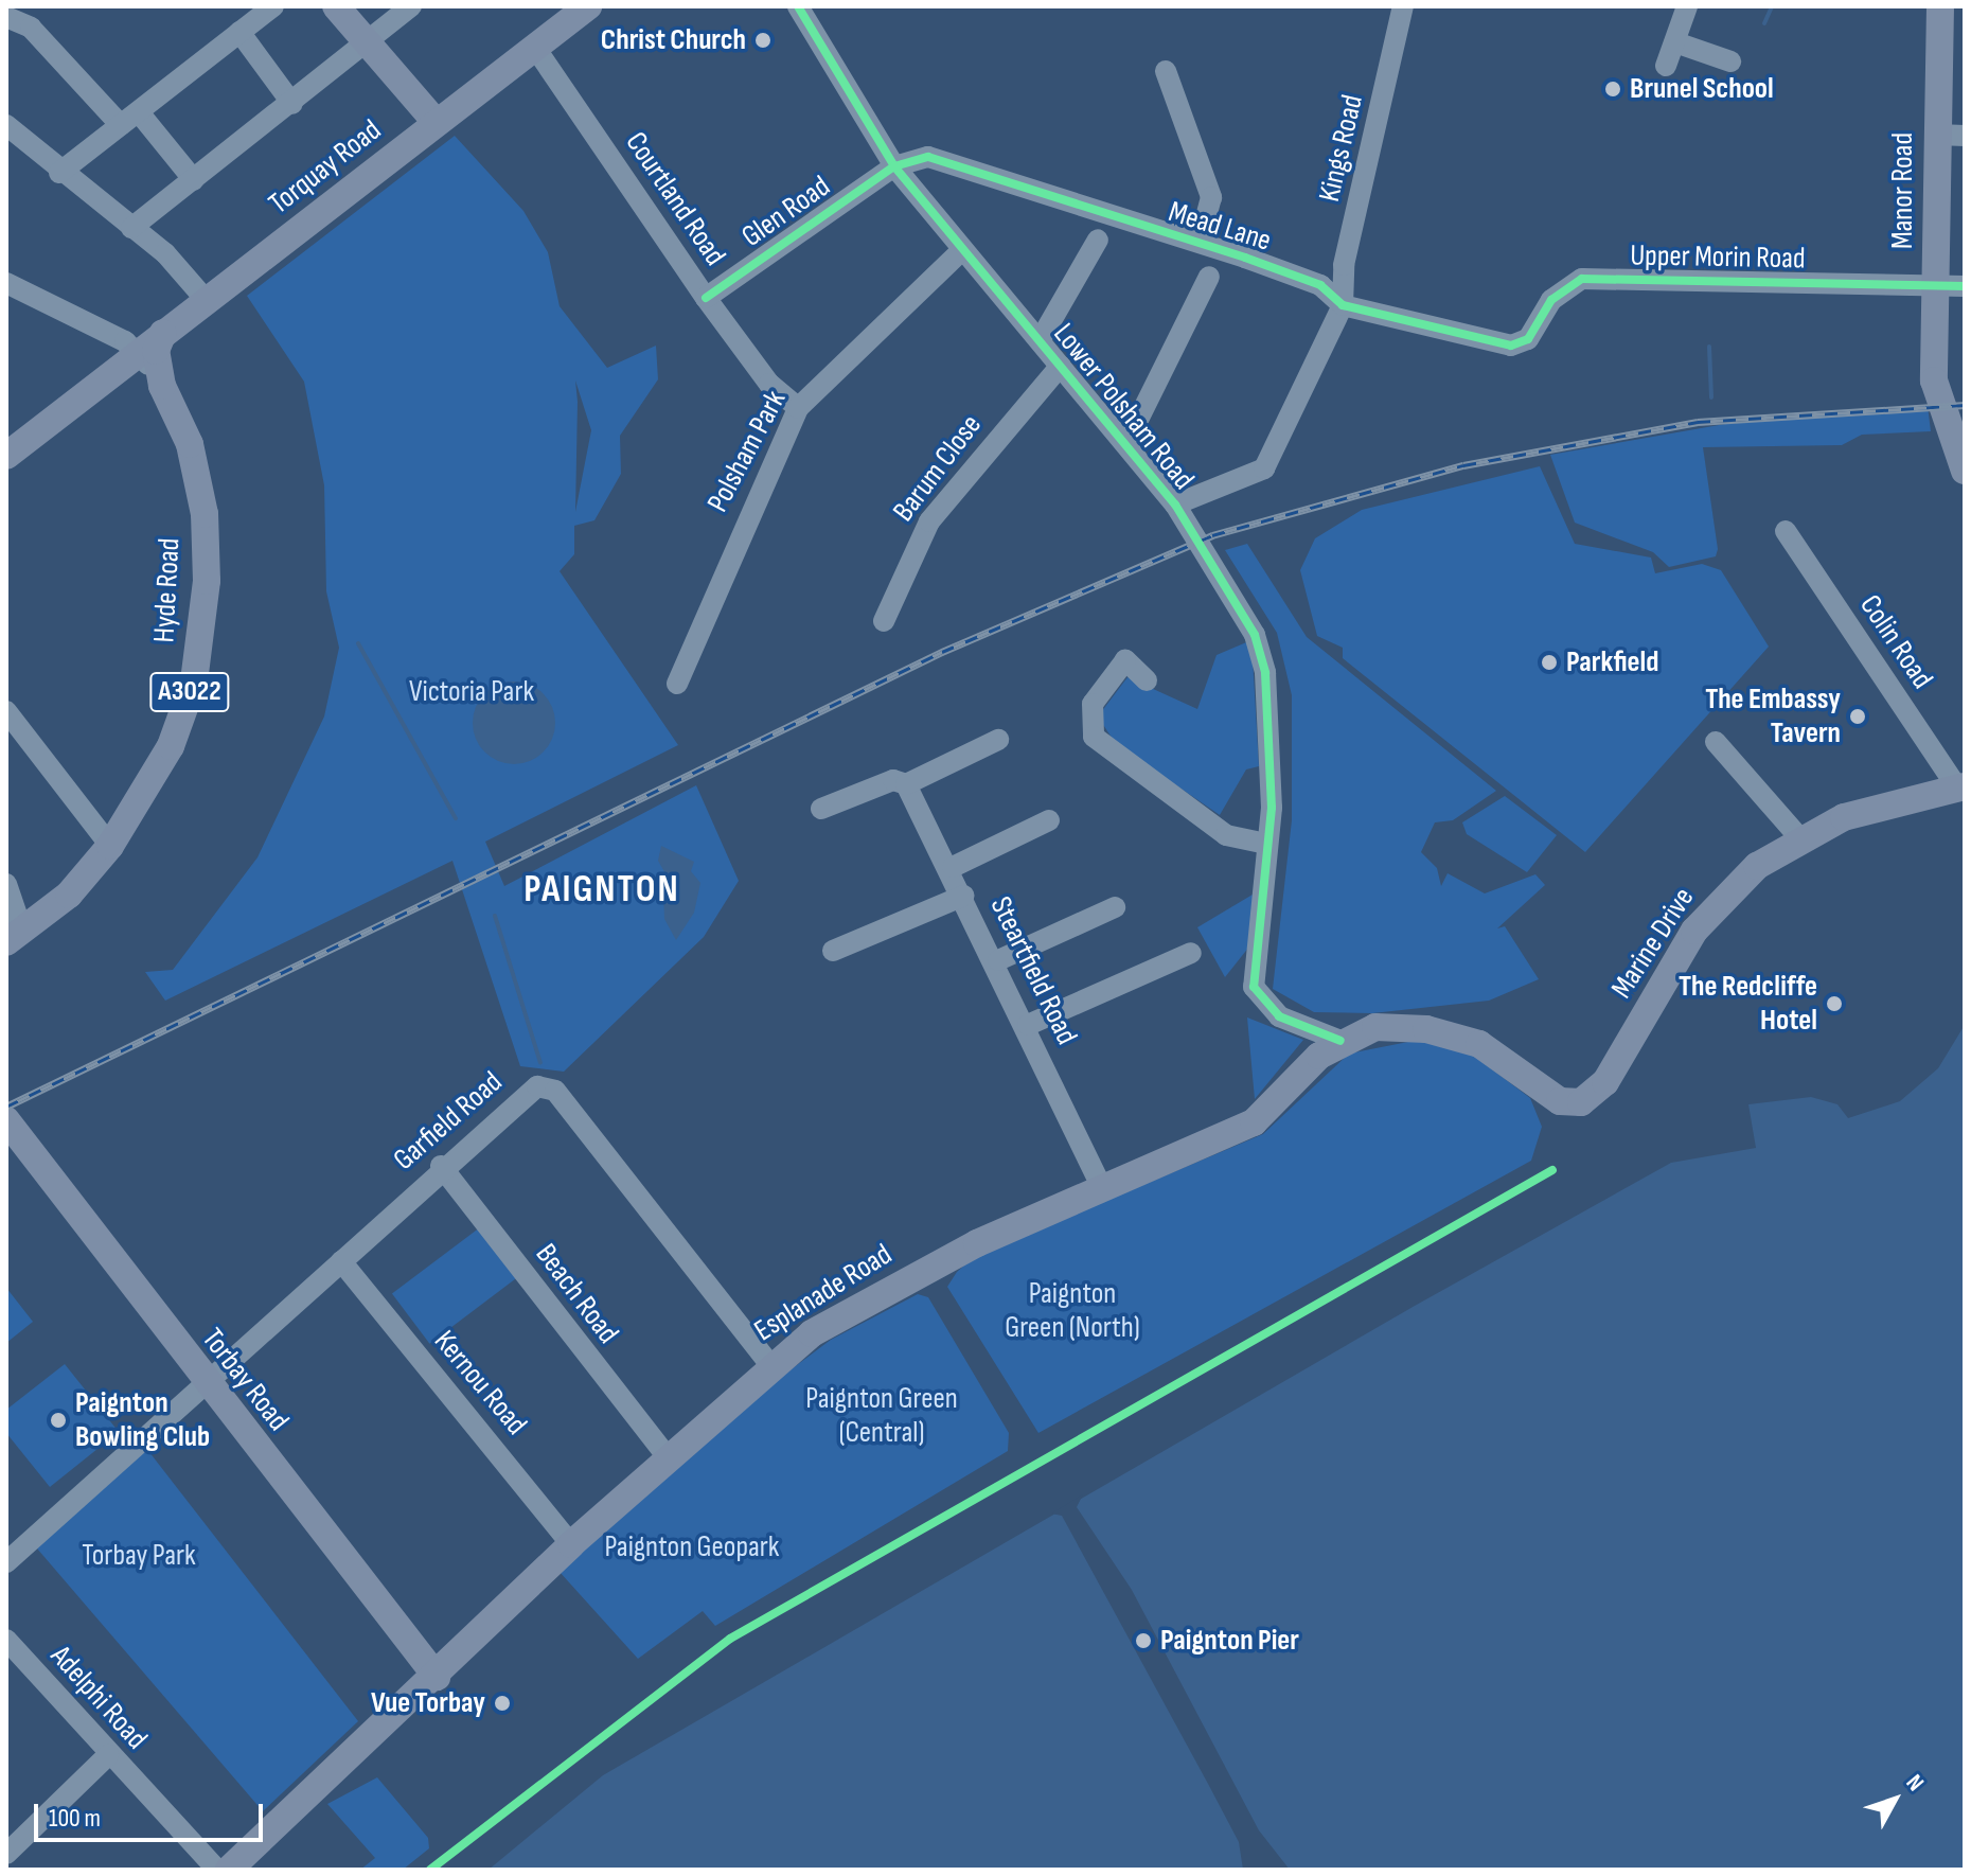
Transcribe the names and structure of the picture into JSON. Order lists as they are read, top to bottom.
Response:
{
  "streets": {
    "main road": [
      "Torquay Road",
      "Manor Road",
      "Hyde Road",
      "A3022",
      "Marine Drive",
      "Esplanade Road",
      "Torbay Road"
    ],
    "street": [
      "Kings Road",
      "Courtland Road",
      "Glen Road",
      "Mead Lane",
      "Upper Morin Road",
      "Lower Polsham Road",
      "Polsham Park",
      "Barum Close",
      "Colin Road",
      "Steartfield Road",
      "Garfield Road",
      "Beach Road",
      "Kernou Road",
      "Adelphi Road"
    ]
  },
  "crossings": [
    ["Kings Road", "Mead Lane"],
    ["Torquay Road", "Courtland Road"],
    ["Torquay Road", "Hyde Road"],
    ["Manor Road", "Upper Morin Road"],
    ["Courtland Road", "Glen Road"],
    ["Courtland Road", "Polsham Park"],
    ["Glen Road", "Mead Lane"],
    ["Glen Road", "Lower Polsham Road"],
    ["Mead Lane", "Upper Morin Road"],
    ["Mead Lane", "Lower Polsham Road"],
    ["Lower Polsham Road", "Polsham Park"],
    ["Lower Polsham Road", "Barum Close"],
    ["Lower Polsham Road", "Esplanade Road"],
    ["Colin Road", "Marine Drive"],
    ["Marine Drive", "Esplanade Road"],
    ["Steartfield Road", "Esplanade Road"],
    ["Garfield Road", "Esplanade Road"],
    ["Garfield Road", "Beach Road"],
    ["Garfield Road", "Torbay Road"],
    ["Garfield Road", "Kernou Road"],
    ["Esplanade Road", "Beach Road"],
    ["Esplanade Road", "Torbay Road"],
    ["Esplanade Road", "Kernou Road"]
  ],
  "districts": ["PAIGNTON"],
  "parks": [
    "Victoria Park",
    "Paignton Green (North)",
    "Paignton Green (Central)",
    "Paignton Geopark",
    "Torbay Park"
  ],
  "places": [
    "Christ Church",
    "Brunel School",
    "Parkfield",
    "The Embassy Tavern",
    "The Redcliffe Hotel",
    "Paignton Bowling Club",
    "Paignton Pier",
    "Vue Torbay"
  ],
  "scale_bar": "100 m",
  "north": "top right"
}
